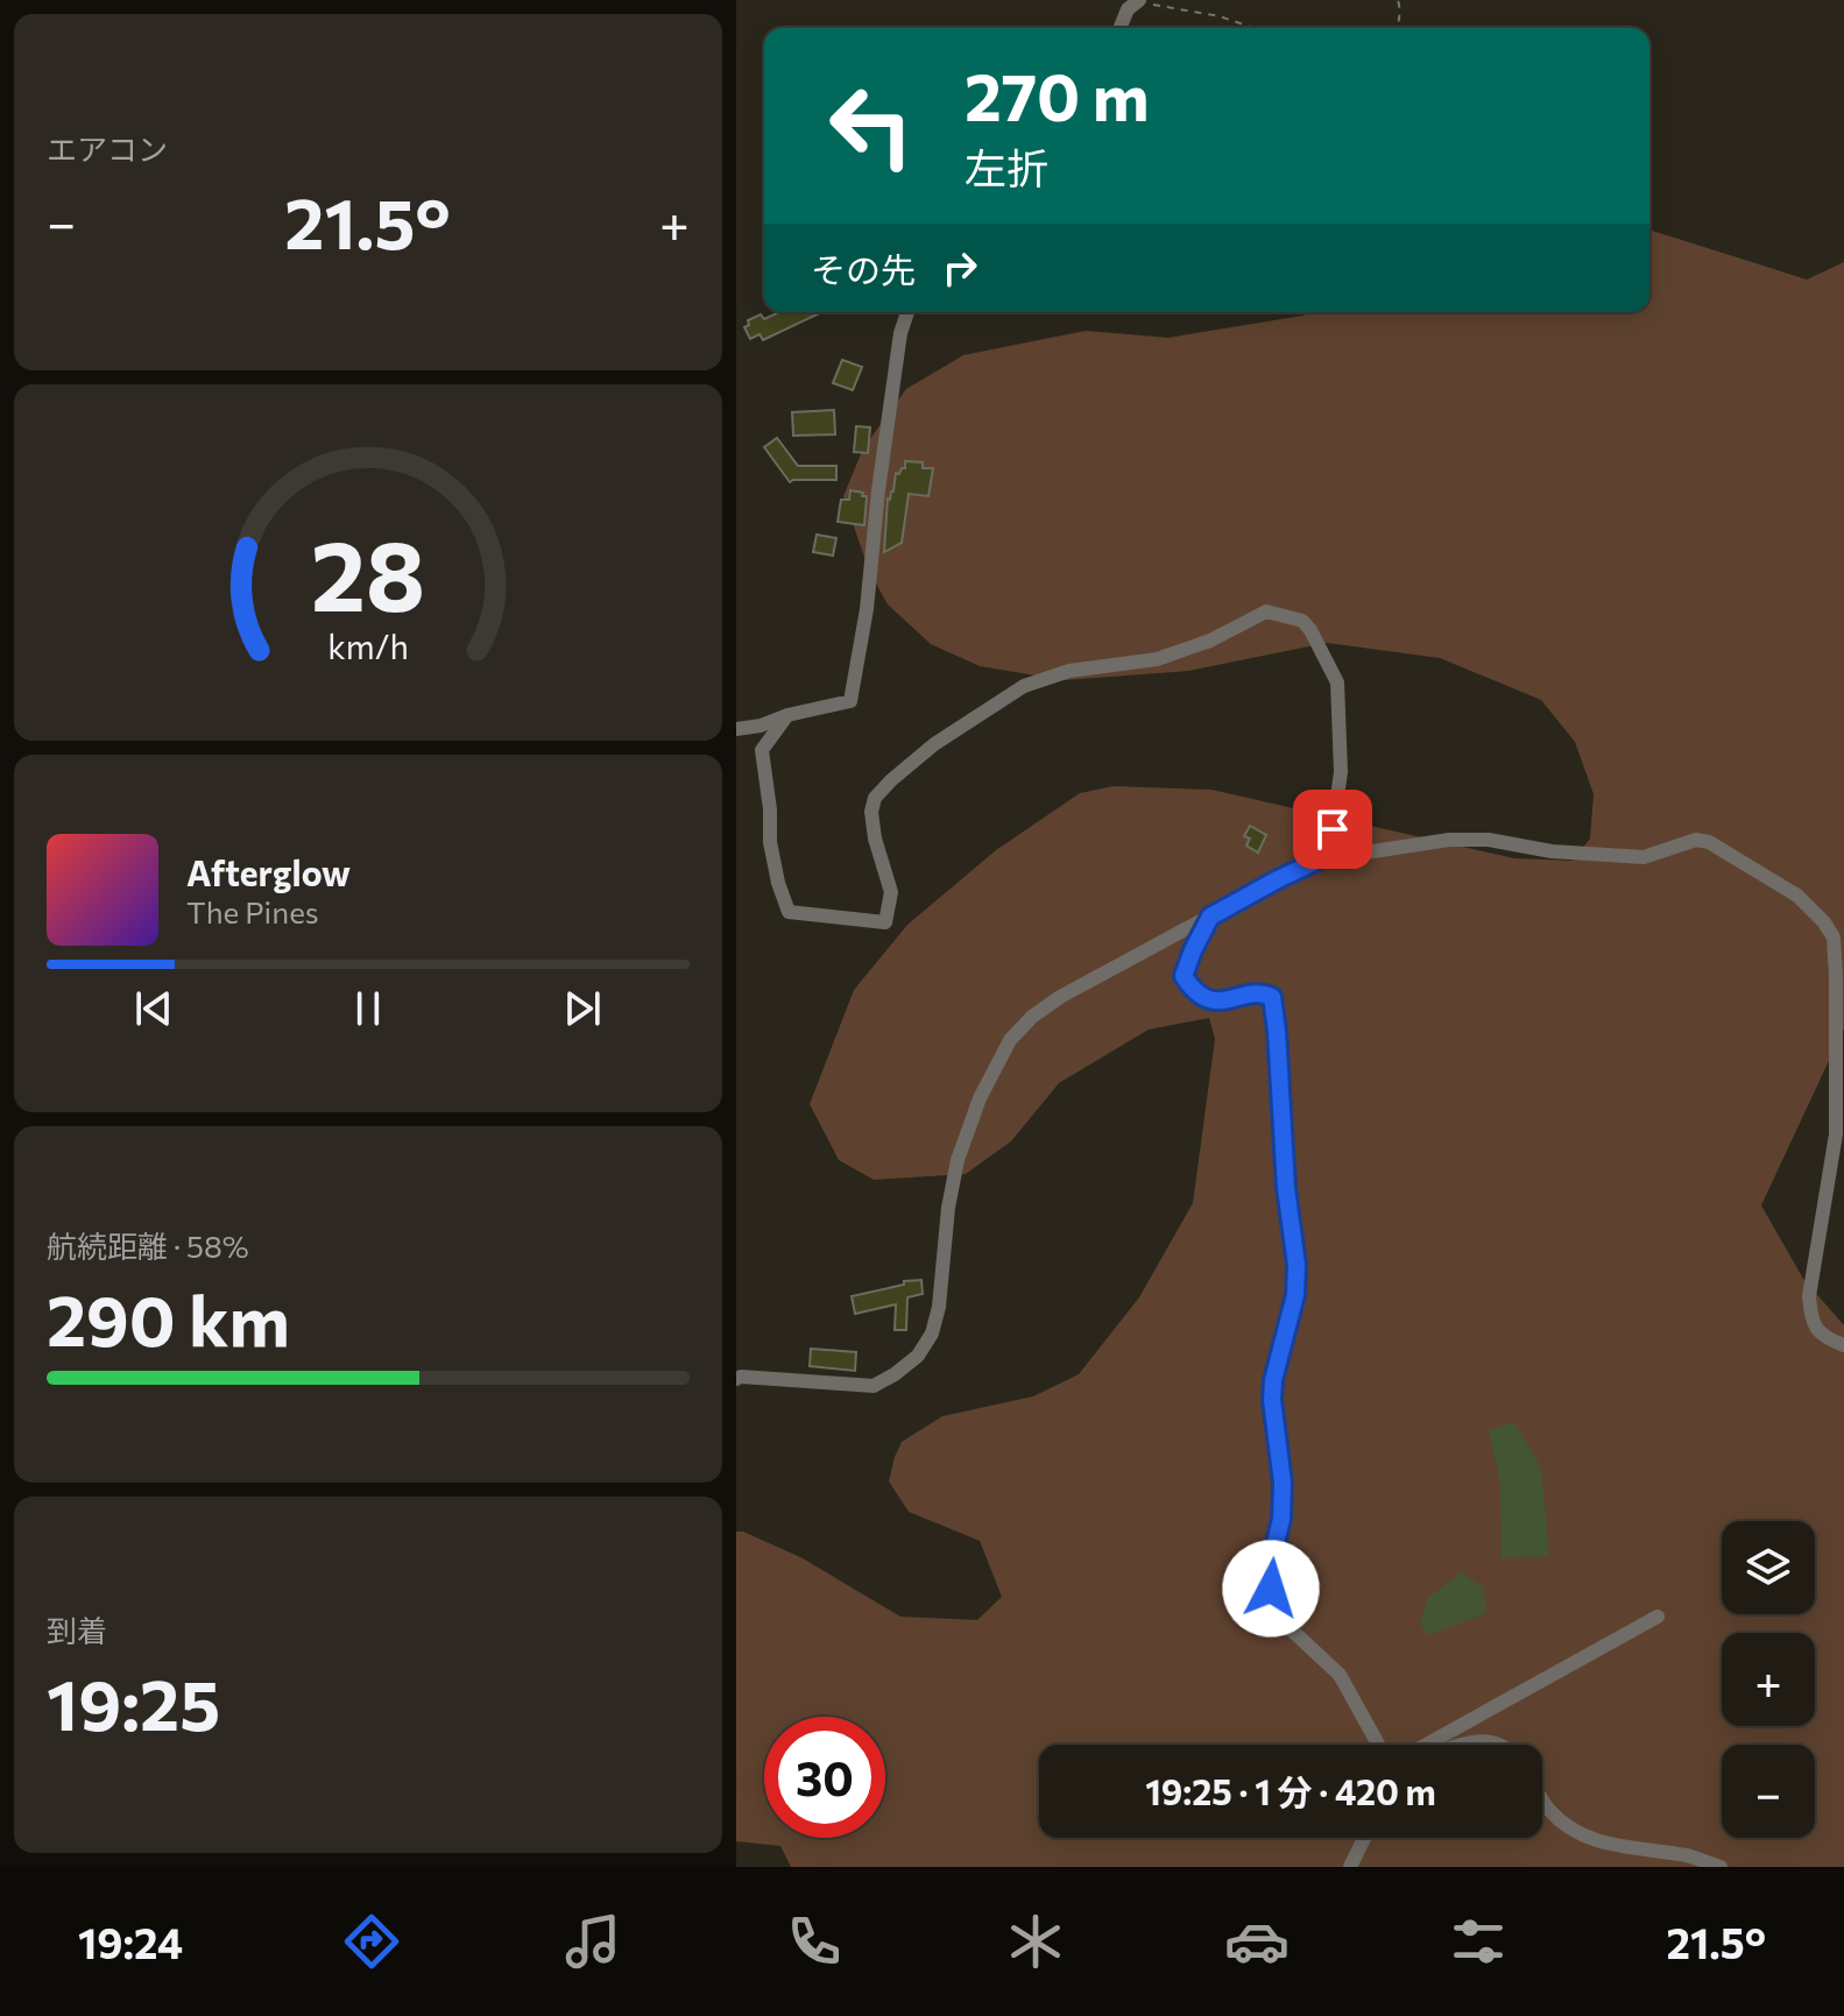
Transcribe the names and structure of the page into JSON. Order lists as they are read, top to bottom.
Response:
{
  "page": {
    "tile": [
      "エアコン",
      ["航続距離 · 58%", "290 km"],
      ["到着", "19:25"]
    ],
    "turn": ["270 m", "左折"],
    "heat": ["−", "21.5°", "+"],
    "then": "その先",
    "song": ["Afterglow", "The Pines"],
    "map_buttons": ["+", "−"],
    "limit": "30",
    "trip": "19:25 · 1 分 · 420 m",
    "tabs": ["19:24", "21.5°"],
    "gauge": ["28", "km/h"]
  }
}
